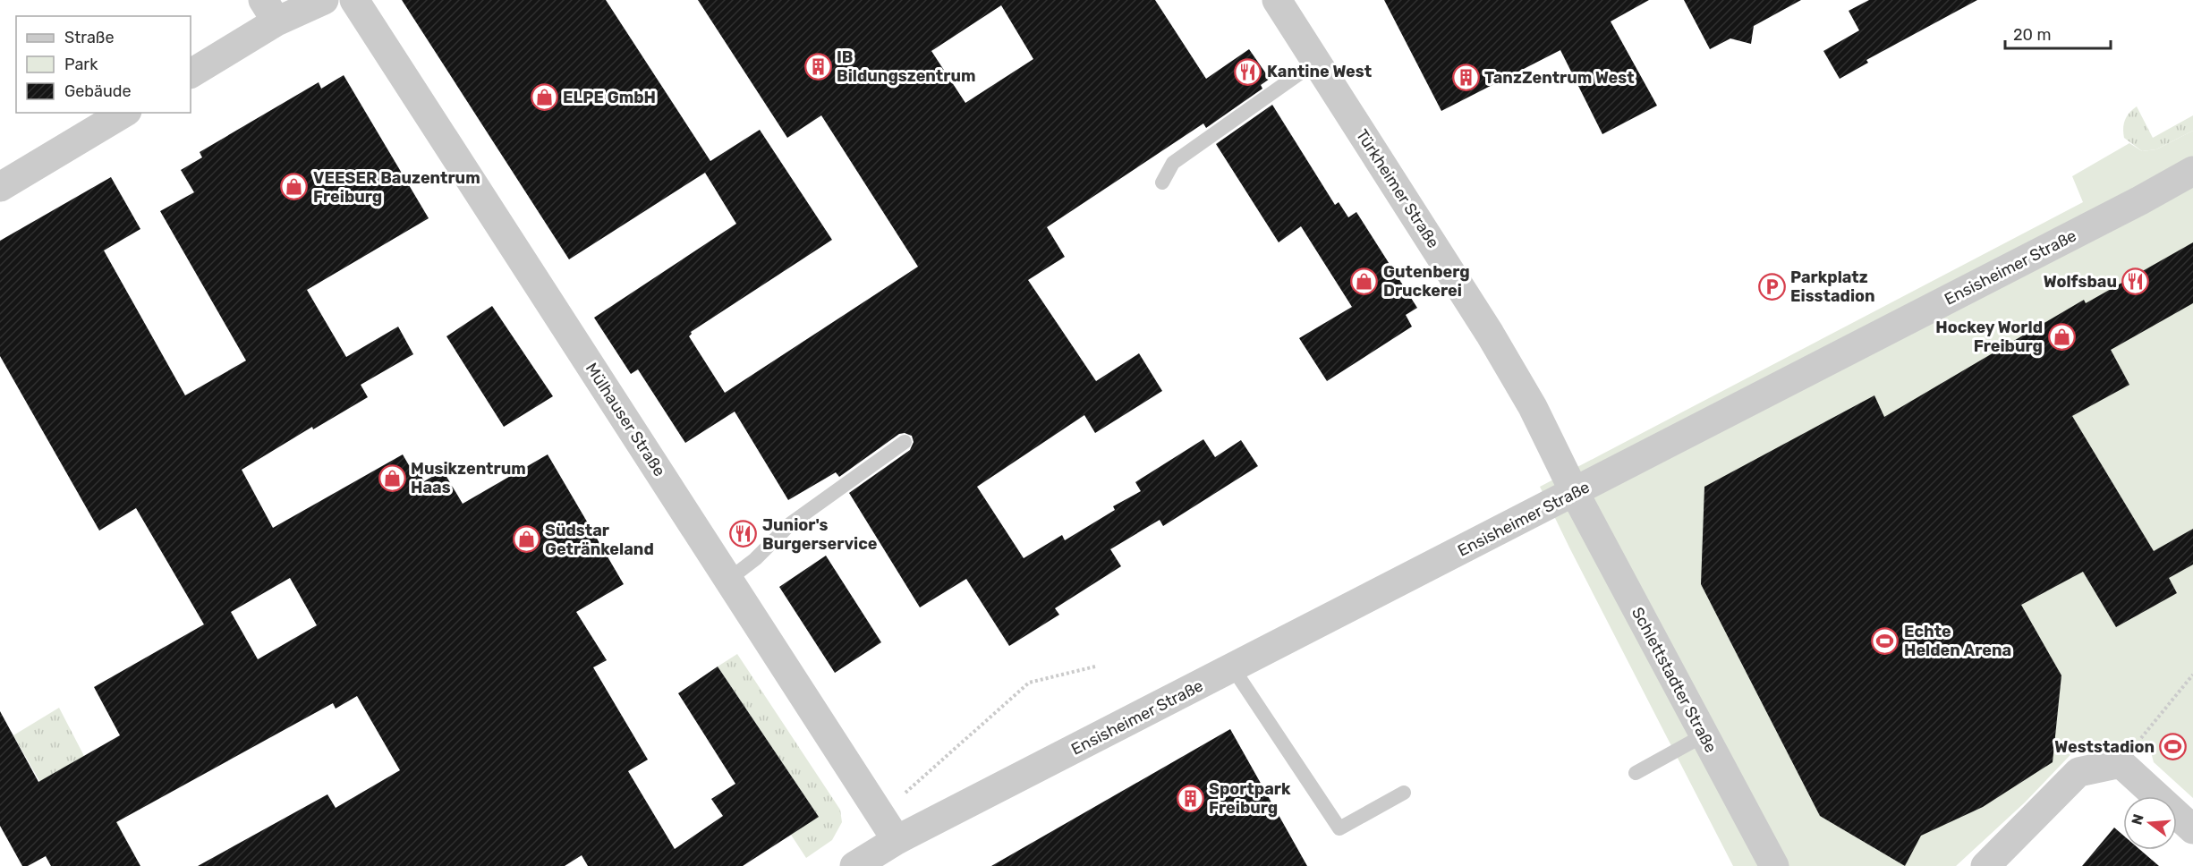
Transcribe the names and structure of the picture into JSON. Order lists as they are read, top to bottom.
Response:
{
  "streets": {
    "street": [
      "Türkheimer Straße",
      "Ensisheimer Straße",
      "Mülhauser Straße",
      "Schlettstadter Straße"
    ]
  },
  "crossings": [
    ["Türkheimer Straße", "Ensisheimer Straße"],
    ["Türkheimer Straße", "Schlettstadter Straße"],
    ["Ensisheimer Straße", "Mülhauser Straße"],
    ["Ensisheimer Straße", "Schlettstadter Straße"]
  ],
  "places": {
    "building": ["IB Bildungszentrum", "TanzZentrum West", "Sportpark Freiburg"],
    "restaurant": ["Kantine West", "Wolfsbau", "Junior's Burgerservice"],
    "shop": [
      "ELPE GmbH",
      "VEESER Bauzentrum Freiburg",
      "Gutenberg Druckerei",
      "Hockey World Freiburg",
      "Musikzentrum Haas",
      "Südstar Getränkeland"
    ],
    "parking": ["Parkplatz Eisstadion"],
    "sports": ["Echte Helden Arena", "Weststadion"]
  },
  "legend": ["Straße", "Park", "Gebäude"],
  "scale_bar": "20 m",
  "north": "left"
}
